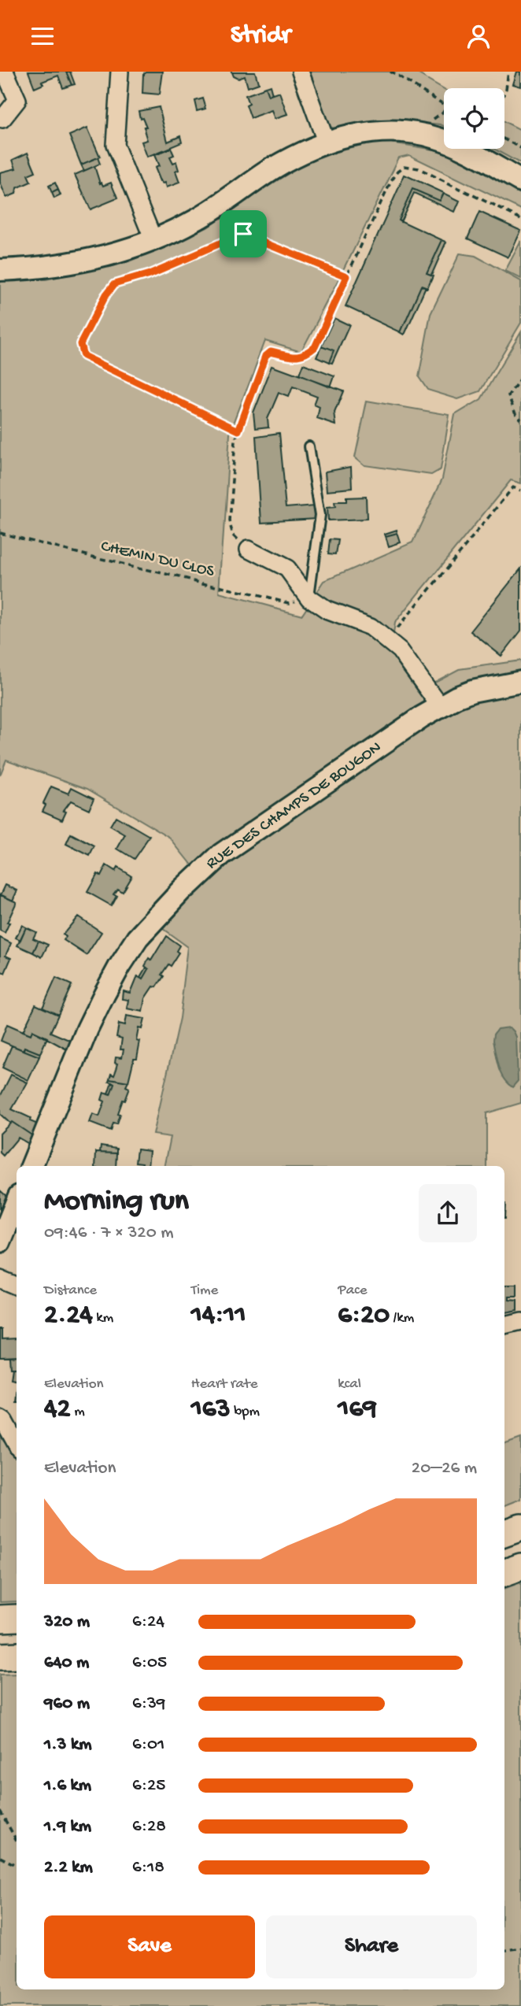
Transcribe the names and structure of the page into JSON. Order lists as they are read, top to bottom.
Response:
{
  "streets": {
    "street": ["RUE DES CHAMPS DE BOUGON"],
    "path": ["CHEMIN DU CLOS"]
  },
  "page": {
    "header": "Stridr",
    "heading": ["Morning run", "09:46 · 7 × 320 m"],
    "stats": [
      ["Distance", "2.24 km"],
      ["Time", "14:11"],
      ["Pace", "6:20 /km"],
      ["Elevation", "42 m"],
      ["Heart rate", "163 bpm"],
      ["kcal", "169"]
    ],
    "chart": ["Elevation", "20–26 m"],
    "list": [
      {
        "name": "320 m",
        "note": "6:24"
      },
      {
        "name": "640 m",
        "note": "6:05"
      },
      {
        "name": "960 m",
        "note": "6:39"
      },
      {
        "name": "1.3 km",
        "note": "6:01"
      },
      {
        "name": "1.6 km",
        "note": "6:25"
      },
      {
        "name": "1.9 km",
        "note": "6:28"
      },
      {
        "name": "2.2 km",
        "note": "6:18"
      }
    ],
    "buttons": ["Save", "Share"]
  }
}
